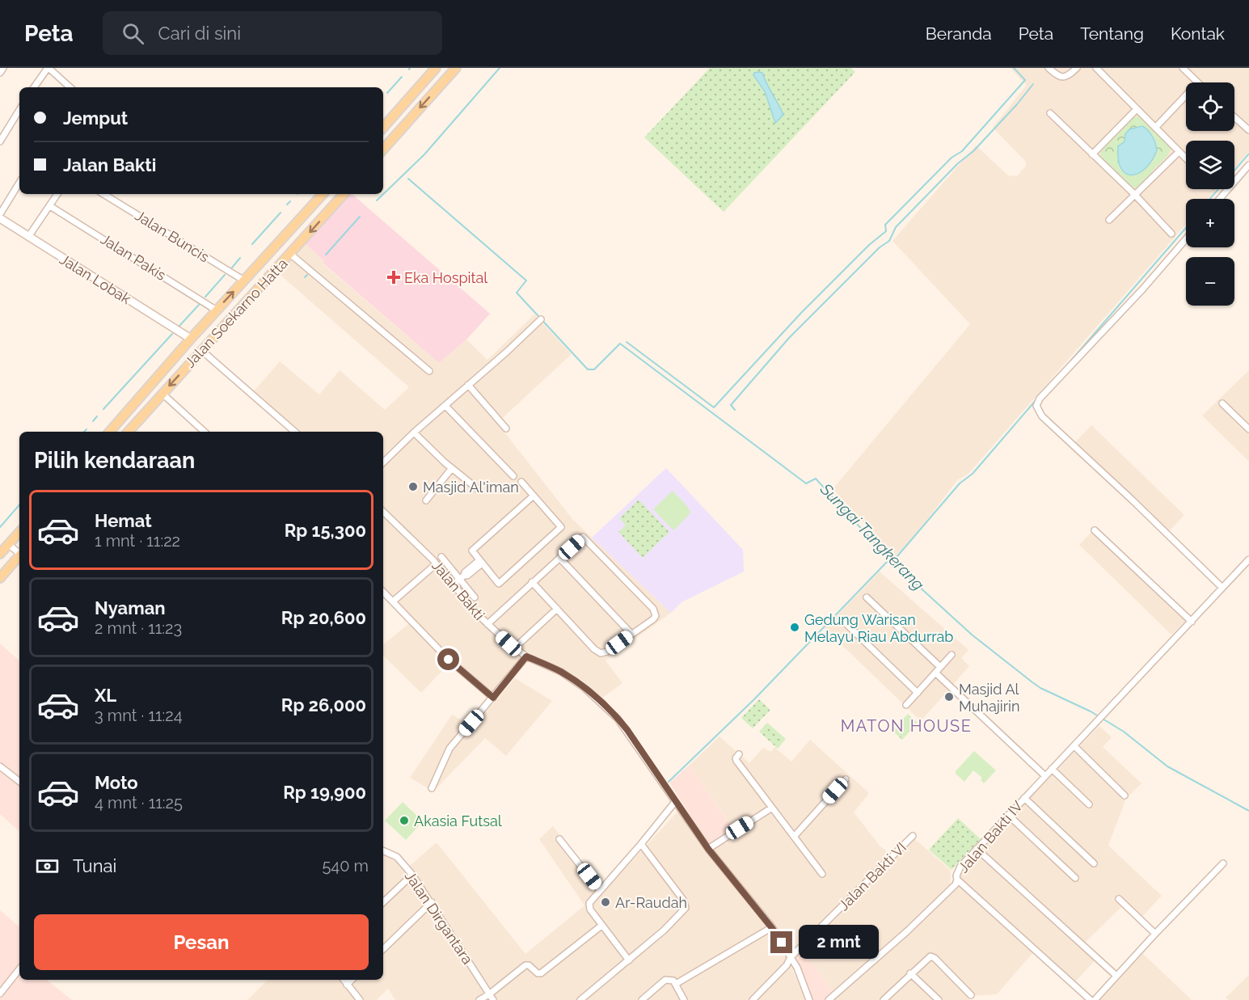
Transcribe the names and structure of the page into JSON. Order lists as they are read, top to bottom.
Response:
{
  "streets": {
    "main road": ["Jalan Lobak", "Jalan Soekarno Hatta"],
    "street": [
      "Jalan Buncis",
      "Jalan Pakis",
      "Jalan Bakti",
      "Jalan Bakti IV",
      "Jalan Bakti VI",
      "Jalan Dirgantara"
    ]
  },
  "crossings": [
    ["Jalan Buncis", "Jalan Soekarno Hatta"],
    ["Jalan Pakis", "Jalan Soekarno Hatta"],
    ["Jalan Lobak", "Jalan Soekarno Hatta"],
    ["Jalan Bakti", "Jalan Bakti VI"]
  ],
  "districts": ["MATON HOUSE"],
  "water": ["Sungai Tangkerang"],
  "places": {
    "health": ["Eka Hospital"],
    "other": [
      "Masjid Al'iman",
      "Gedung Warisan Melayu Riau Abdurrab",
      "Masjid Al Muhajirin",
      "Akasia Futsal",
      "Ar-Raudah"
    ]
  },
  "page": {
    "header": "Peta",
    "search": "Cari di sini",
    "nav": [
      "Beranda",
      "Peta",
      "Tentang",
      "Kontak"
    ],
    "map_buttons": ["+", "−"],
    "banner": ["Jemput", "Jalan Bakti"],
    "heading": "Pilih kendaraan",
    "list": [
      {
        "name": "Hemat",
        "note": "1 mnt · 11:22",
        "value": "Rp 15,300"
      },
      {
        "name": "Nyaman",
        "note": "2 mnt · 11:23",
        "value": "Rp 20,600"
      },
      {
        "name": "XL",
        "note": "3 mnt · 11:24",
        "value": "Rp 26,000"
      },
      {
        "name": "Moto",
        "note": "4 mnt · 11:25",
        "value": "Rp 19,900"
      }
    ],
    "pay": ["Tunai", "540 m"],
    "buttons": "Pesan",
    "bubble": "2 mnt"
  }
}
